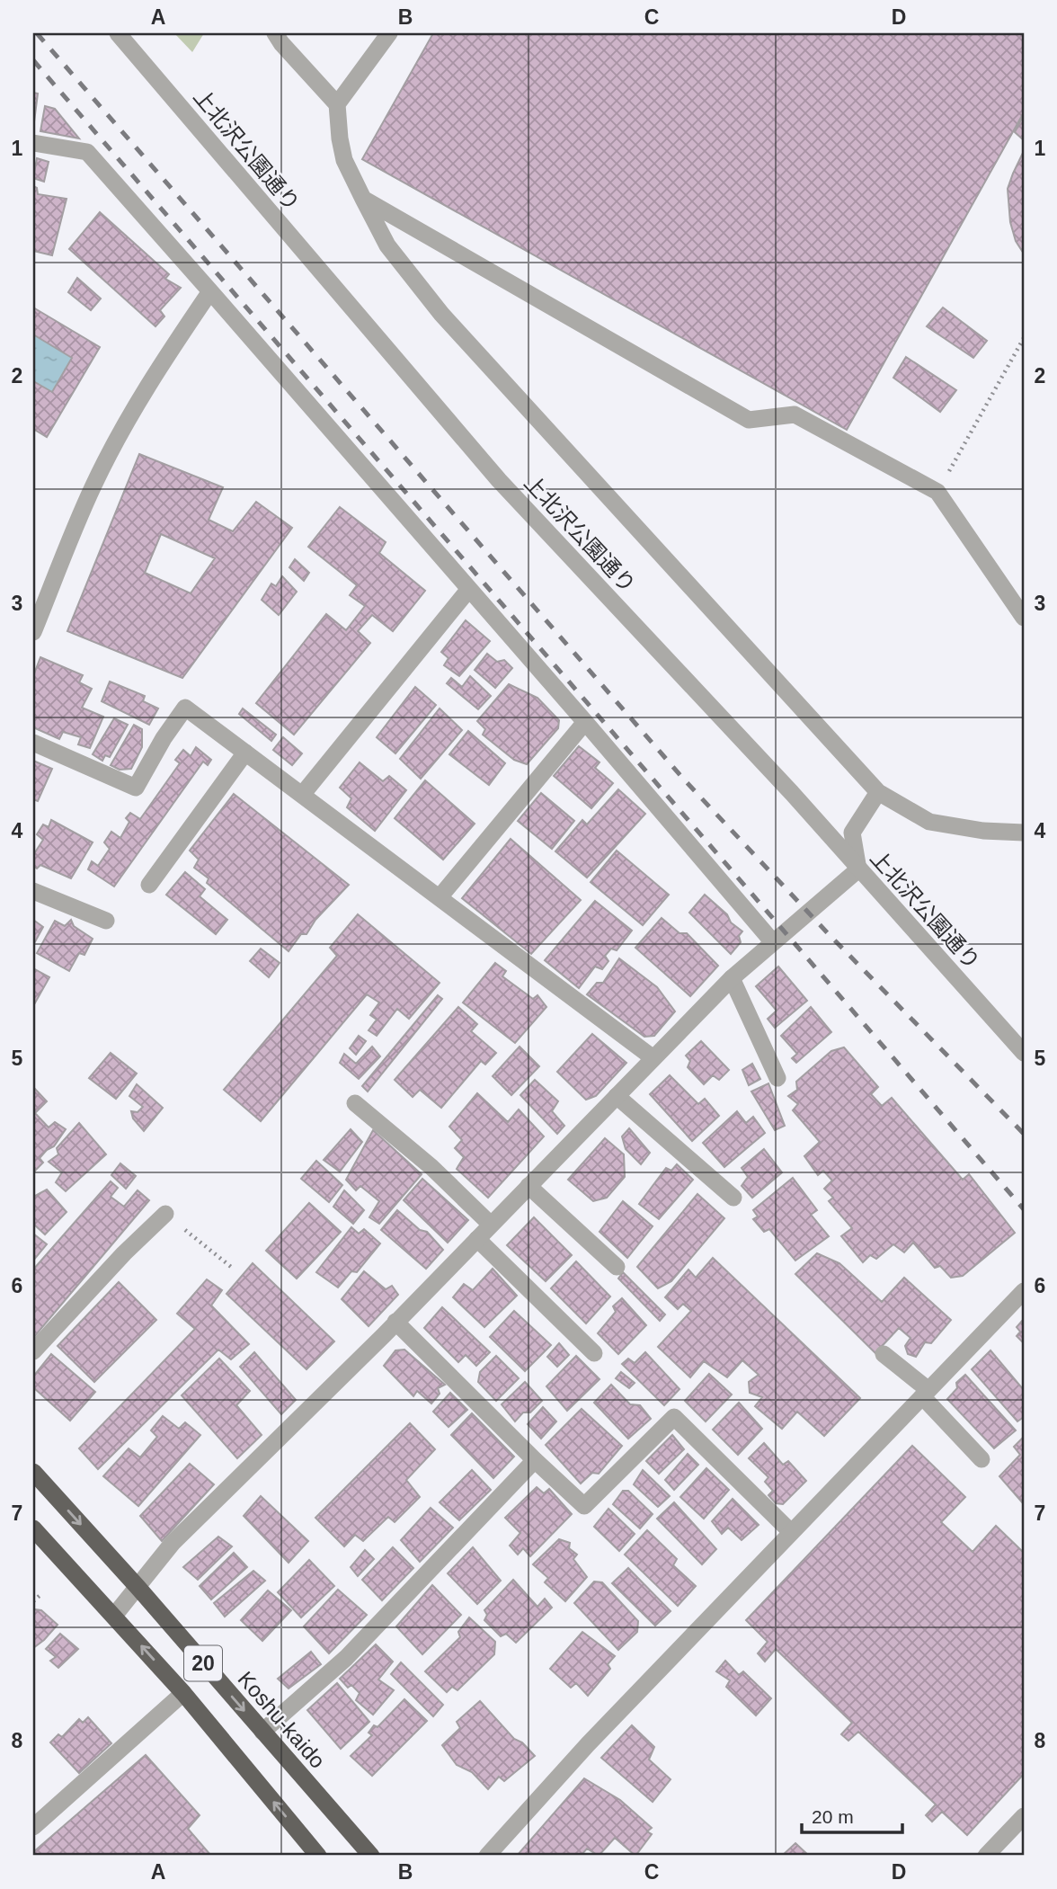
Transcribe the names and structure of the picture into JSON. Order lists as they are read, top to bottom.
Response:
{
  "streets": {
    "highway": ["20", "Koshu-kaido"],
    "street": ["上北沢公園通り"]
  },
  "scale_bar": "20 m",
  "grid": {
    "columns": [
      "A",
      "B",
      "C",
      "D"
    ],
    "rows": [
      "1",
      "2",
      "3",
      "4",
      "5",
      "6",
      "7",
      "8"
    ]
  }
}
